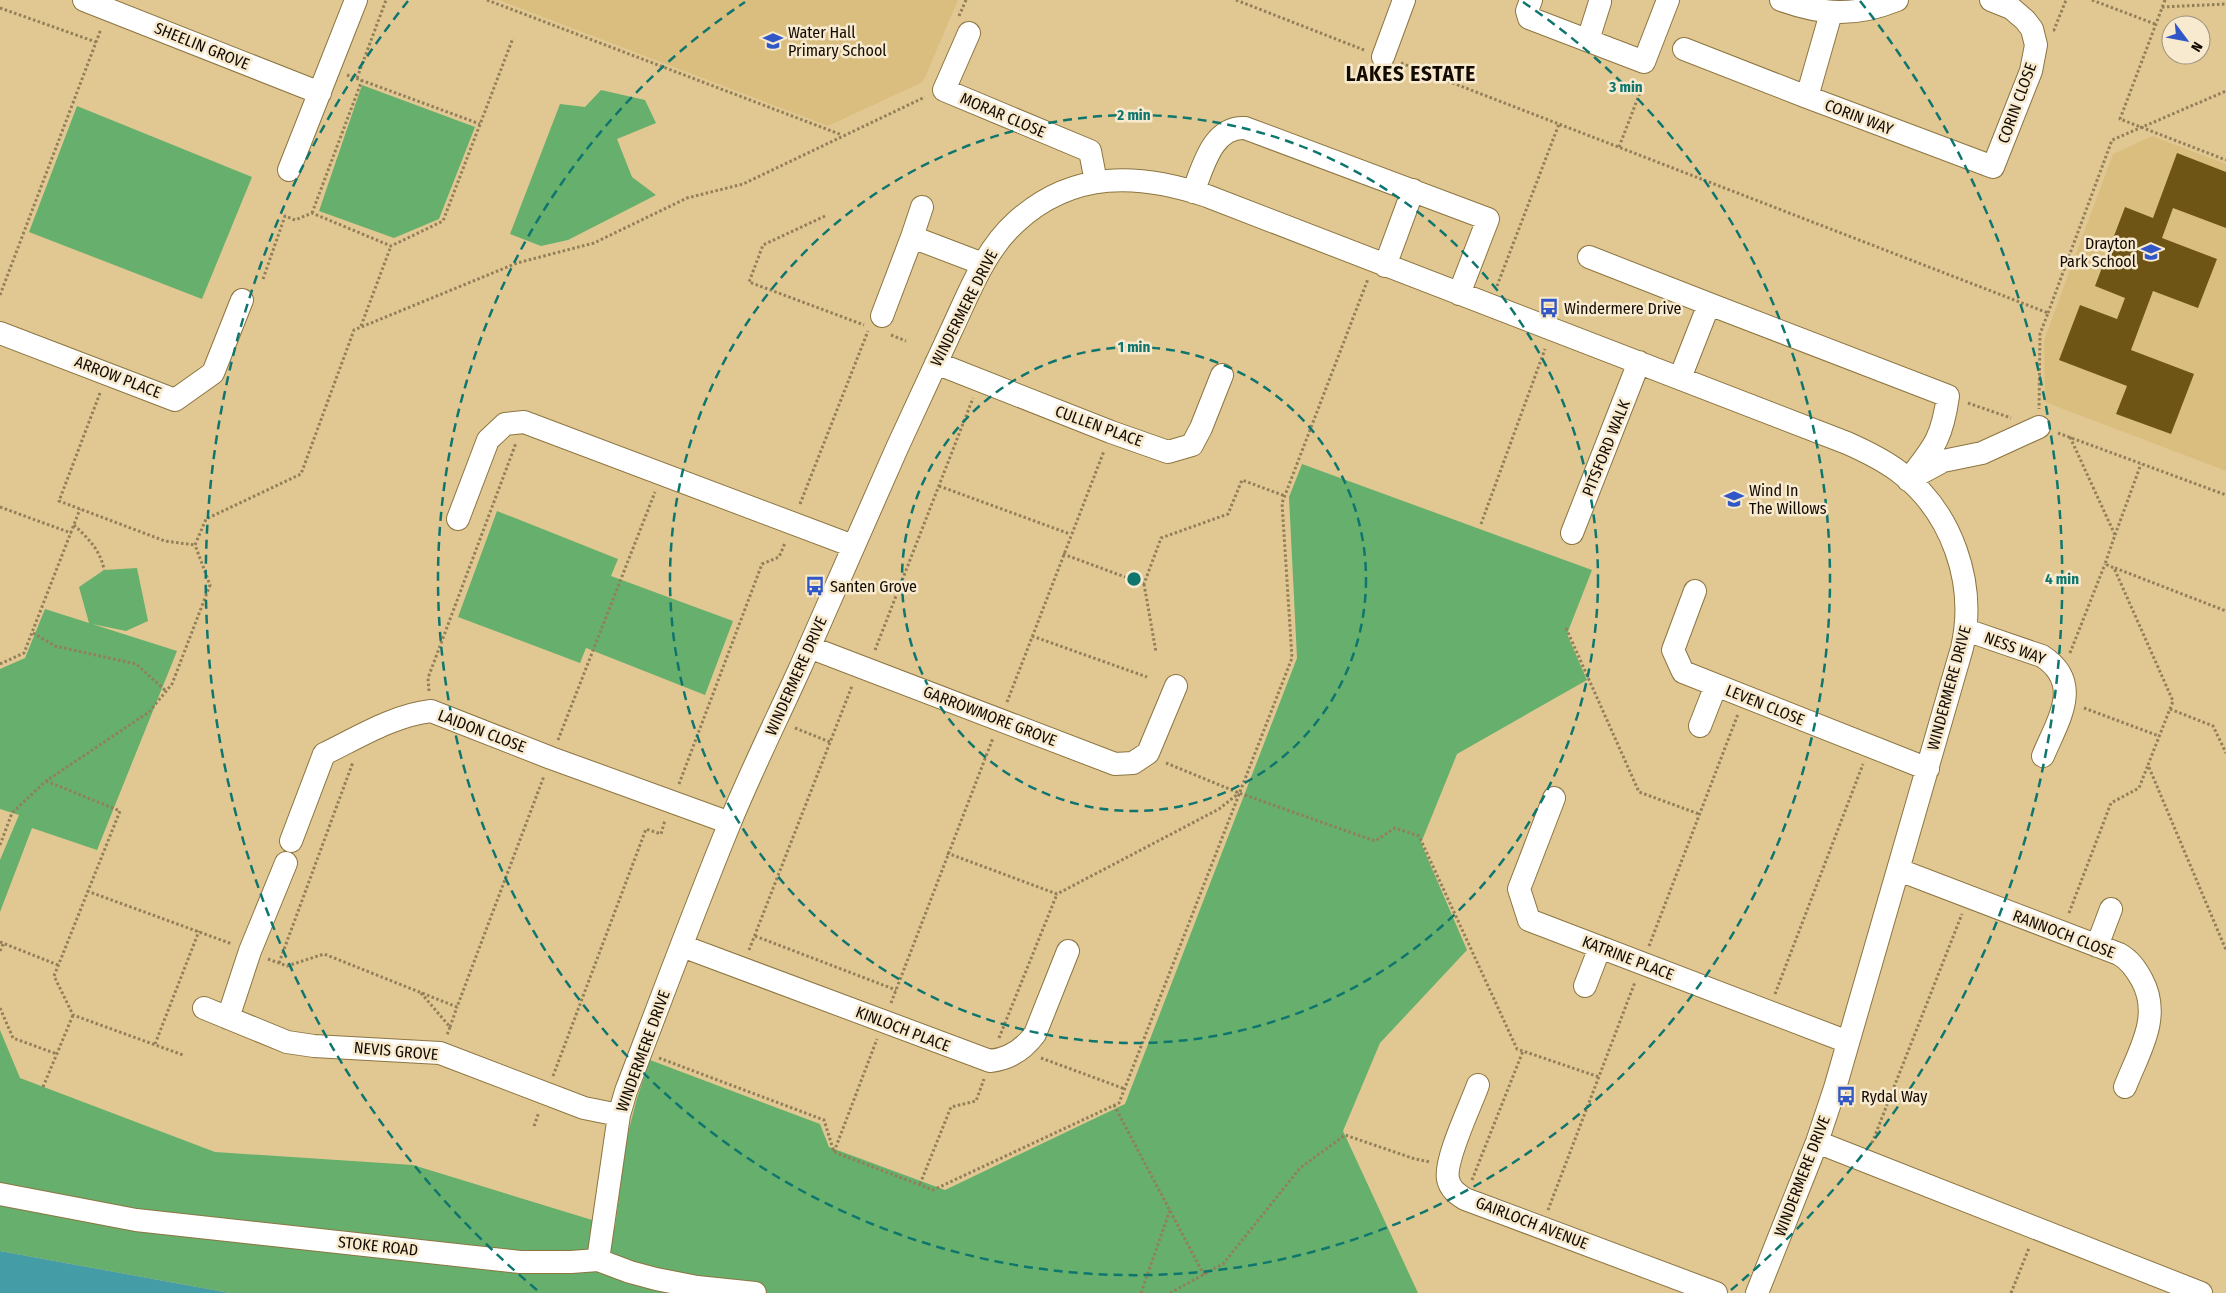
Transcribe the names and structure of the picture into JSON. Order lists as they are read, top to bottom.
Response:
{
  "streets": {
    "street": [
      "SHEELIN GROVE",
      "CORIN CLOSE",
      "MORAR CLOSE",
      "CORIN WAY",
      "WINDERMERE DRIVE",
      "ARROW PLACE",
      "CULLEN PLACE",
      "PITSFORD WALK",
      "NESS WAY",
      "LEVEN CLOSE",
      "GARROWMORE GROVE",
      "LAIDON CLOSE",
      "RANNOCH CLOSE",
      "KATRINE PLACE",
      "KINLOCH PLACE",
      "NEVIS GROVE",
      "GAIRLOCH AVENUE",
      "STOKE ROAD"
    ]
  },
  "crossings": [
    ["CORIN CLOSE", "CORIN WAY"],
    ["MORAR CLOSE", "WINDERMERE DRIVE"],
    ["WINDERMERE DRIVE", "CULLEN PLACE"],
    ["WINDERMERE DRIVE", "PITSFORD WALK"],
    ["WINDERMERE DRIVE", "NESS WAY"],
    ["WINDERMERE DRIVE", "LEVEN CLOSE"],
    ["WINDERMERE DRIVE", "GARROWMORE GROVE"],
    ["WINDERMERE DRIVE", "LAIDON CLOSE"],
    ["WINDERMERE DRIVE", "RANNOCH CLOSE"],
    ["WINDERMERE DRIVE", "KATRINE PLACE"],
    ["WINDERMERE DRIVE", "KINLOCH PLACE"],
    ["WINDERMERE DRIVE", "NEVIS GROVE"],
    ["WINDERMERE DRIVE", "STOKE ROAD"]
  ],
  "districts": ["LAKES ESTATE"],
  "places": {
    "school or university": ["Water Hall Primary School", "Drayton Park School", "Wind In The Willows"],
    "bus stop": ["Windermere Drive", "Santen Grove", "Rydal Way"]
  },
  "north": "bottom right",
  "rings": [
    "3 min",
    "2 min",
    "1 min",
    "4 min"
  ]
}
